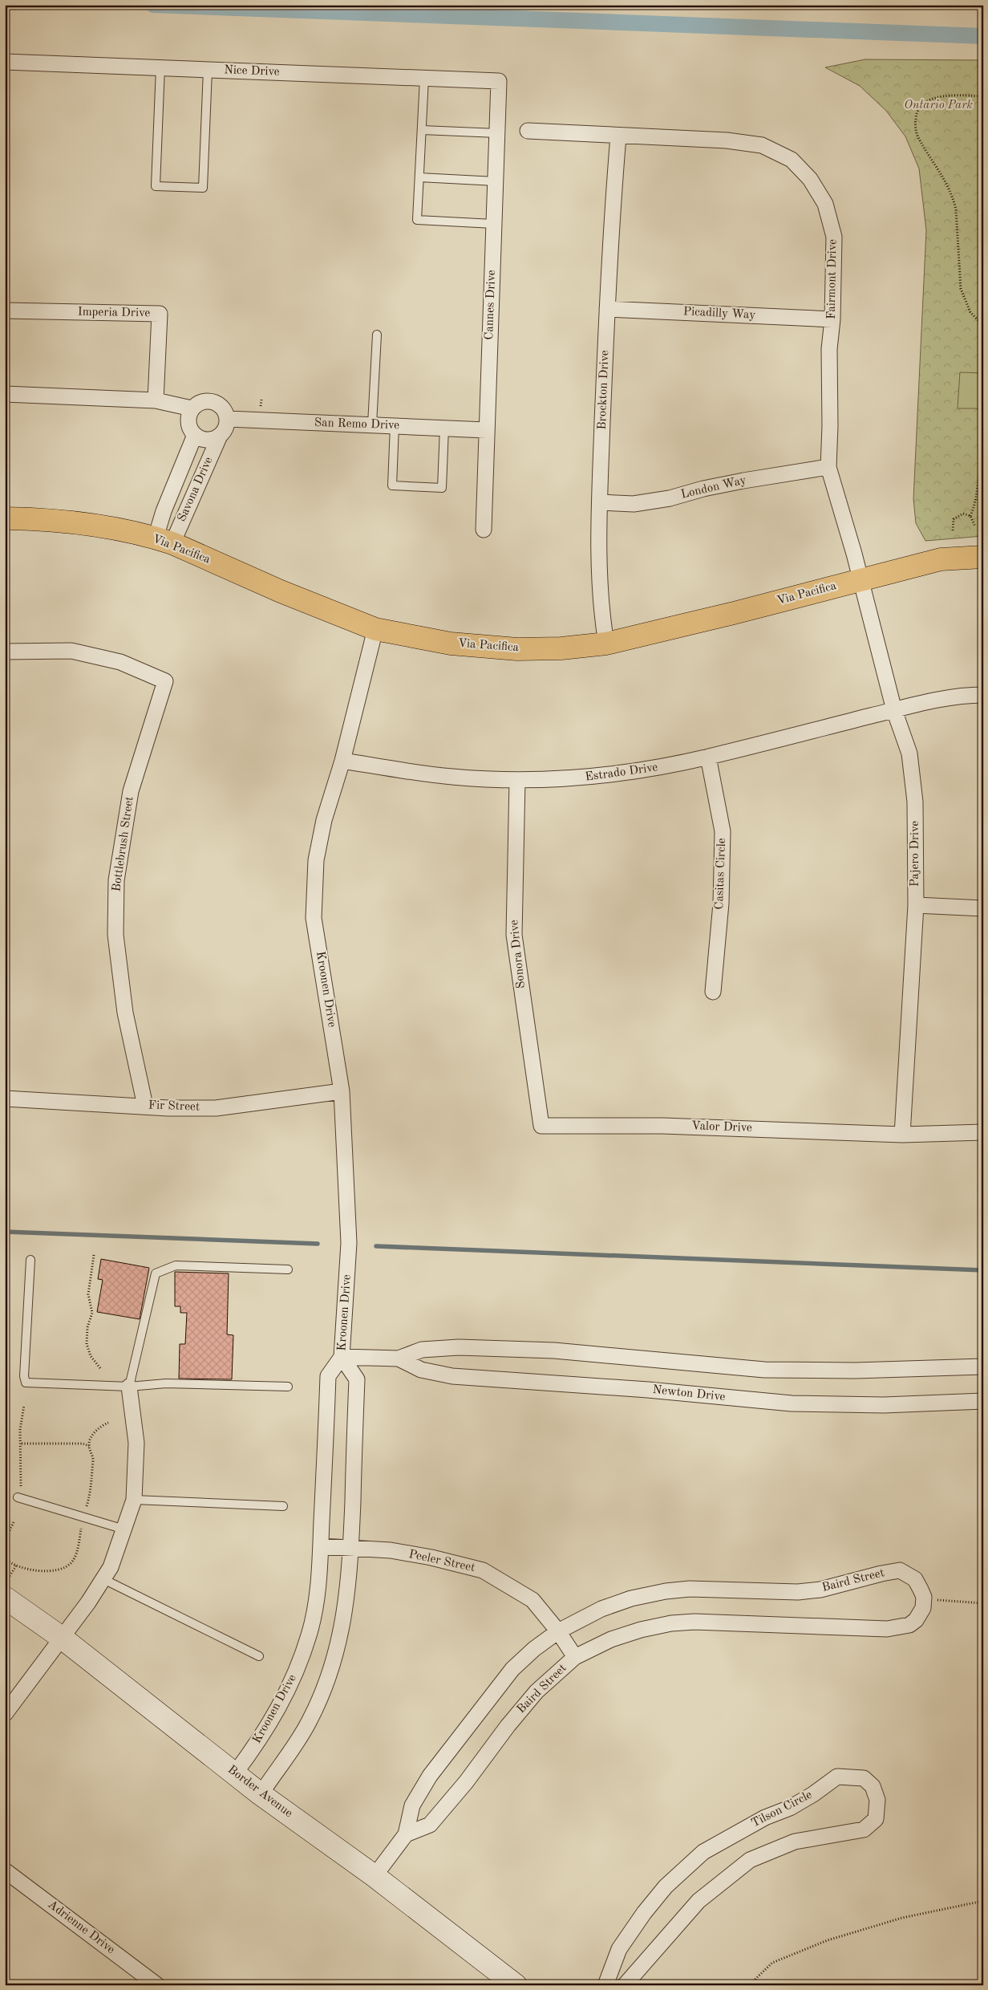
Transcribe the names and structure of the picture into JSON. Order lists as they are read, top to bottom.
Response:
{
  "streets": {
    "main road": ["Via Pacifica"],
    "street": [
      "Nice Drive",
      "Fairmont Drive",
      "Cannes Drive",
      "Imperia Drive",
      "Picadilly Way",
      "Brockton Drive",
      "San Remo Drive",
      "London Way",
      "Savona Drive",
      "Estrado Drive",
      "Bottlebrush Street",
      "Pajero Drive",
      "Casitas Circle",
      "Sonora Drive",
      "Kroonen Drive",
      "Fir Street",
      "Valor Drive",
      "Newton Drive",
      "Peeler Street",
      "Baird Street",
      "Border Avenue",
      "Tilson Circle",
      "Adrienne Drive"
    ]
  },
  "crossings": [
    ["Nice Drive", "Cannes Drive"],
    ["Fairmont Drive", "Picadilly Way"],
    ["Fairmont Drive", "Brockton Drive"],
    ["Fairmont Drive", "London Way"],
    ["Fairmont Drive", "Via Pacifica"],
    ["Fairmont Drive", "Pajero Drive"],
    ["Cannes Drive", "San Remo Drive"],
    ["Picadilly Way", "Brockton Drive"],
    ["Brockton Drive", "London Way"],
    ["Brockton Drive", "Via Pacifica"],
    ["San Remo Drive", "Savona Drive"],
    ["Savona Drive", "Via Pacifica"],
    ["Via Pacifica", "Pajero Drive"],
    ["Via Pacifica", "Kroonen Drive"],
    ["Estrado Drive", "Pajero Drive"],
    ["Estrado Drive", "Casitas Circle"],
    ["Estrado Drive", "Sonora Drive"],
    ["Estrado Drive", "Kroonen Drive"],
    ["Bottlebrush Street", "Fir Street"],
    ["Pajero Drive", "Valor Drive"],
    ["Sonora Drive", "Valor Drive"],
    ["Kroonen Drive", "Fir Street"],
    ["Kroonen Drive", "Newton Drive"],
    ["Kroonen Drive", "Peeler Street"],
    ["Kroonen Drive", "Border Avenue"],
    ["Peeler Street", "Baird Street"],
    ["Baird Street", "Border Avenue"]
  ],
  "parks": ["Ontario Park"]
}
